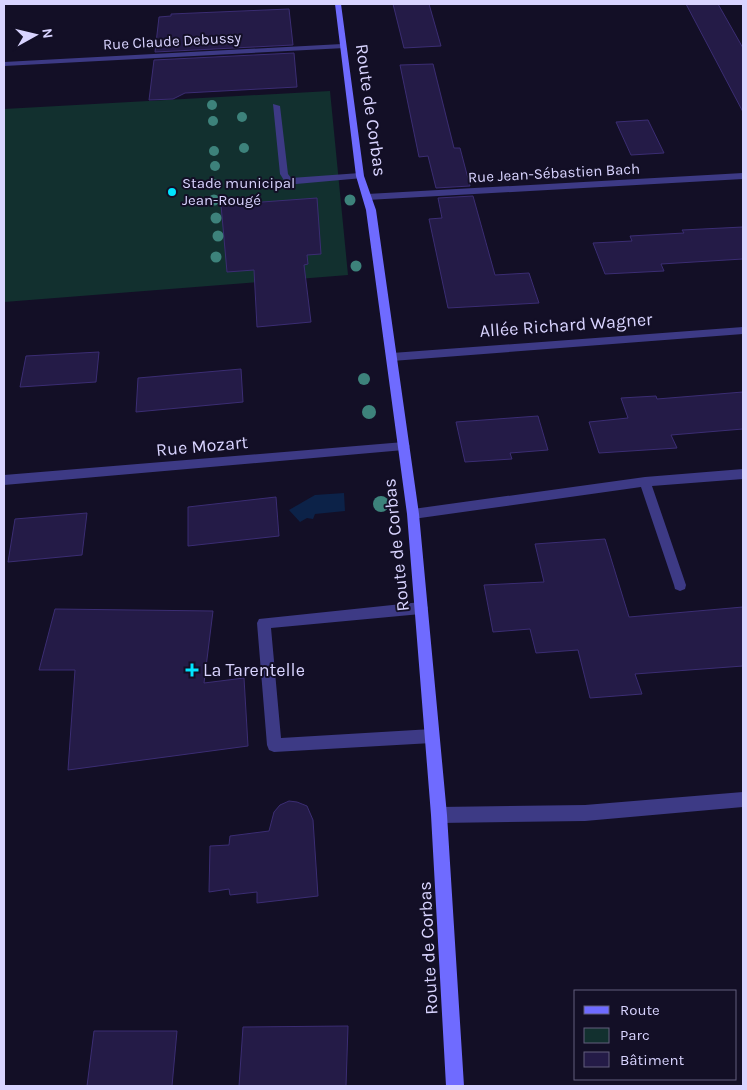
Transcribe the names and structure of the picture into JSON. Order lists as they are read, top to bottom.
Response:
{
  "streets": {
    "street": [
      "Rue Claude Debussy",
      "Route de Corbas",
      "Rue Jean-Sébastien Bach",
      "Allée Richard Wagner",
      "Rue Mozart"
    ]
  },
  "crossings": [
    ["Rue Claude Debussy", "Route de Corbas"],
    ["Route de Corbas", "Rue Jean-Sébastien Bach"],
    ["Route de Corbas", "Allée Richard Wagner"],
    ["Route de Corbas", "Rue Mozart"]
  ],
  "places": {
    "other": ["Stade municipal Jean-Rougé"],
    "health": ["La Tarentelle"]
  },
  "legend": ["Route", "Parc", "Bâtiment"],
  "north": "right"
}
